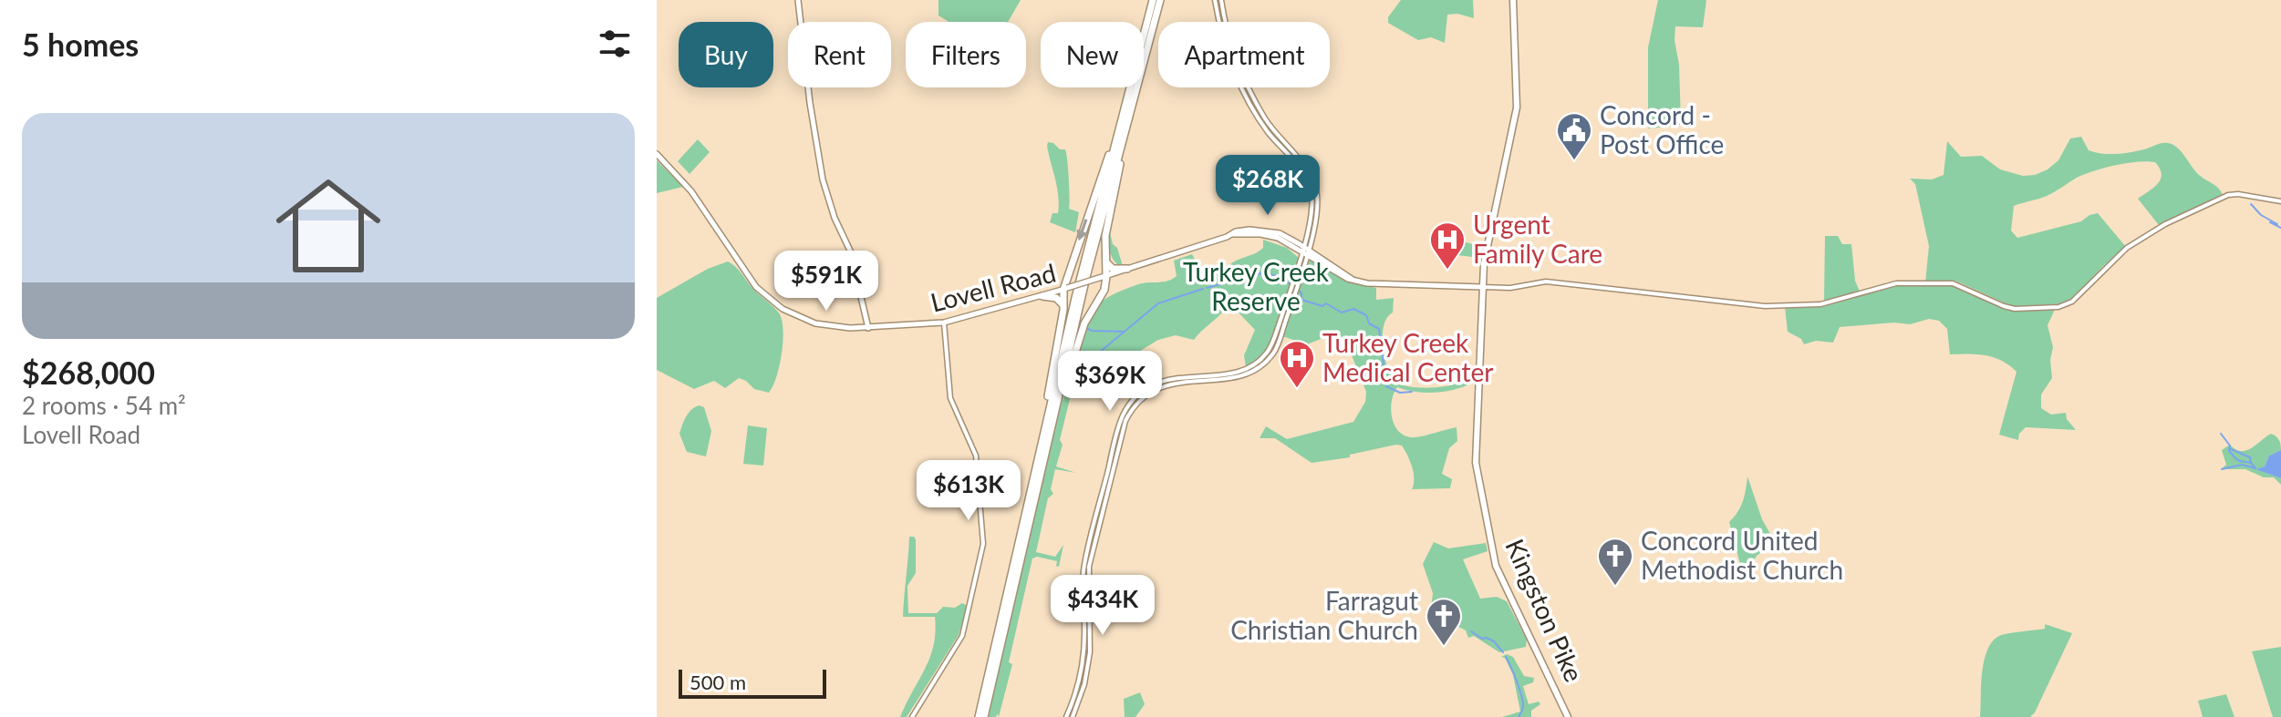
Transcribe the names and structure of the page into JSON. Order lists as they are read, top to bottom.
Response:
{
  "streets": {
    "main road": ["Lovell Road", "Kingston Pike"]
  },
  "crossings": [
    ["Lovell Road", "Kingston Pike"]
  ],
  "parks": ["Turkey Creek Reserve"],
  "places": {
    "public building": ["Concord - Post Office"],
    "hospital": ["Urgent Family Care", "Turkey Creek Medical Center"],
    "church": ["Concord United Methodist Church", "Farragut Christian Church"]
  },
  "scale_bar": "500 m",
  "page": {
    "heading": "5 homes",
    "chip": [
      "Buy",
      "Rent",
      "Filters",
      "New",
      "Apartment"
    ],
    "list": [
      {
        "name": "$268,000",
        "note": "2 rooms · 54 m² · Lovell Road"
      }
    ],
    "price": [
      "$268K",
      "$591K",
      "$369K",
      "$613K",
      "$434K"
    ],
    "scale": "500 m"
  }
}
